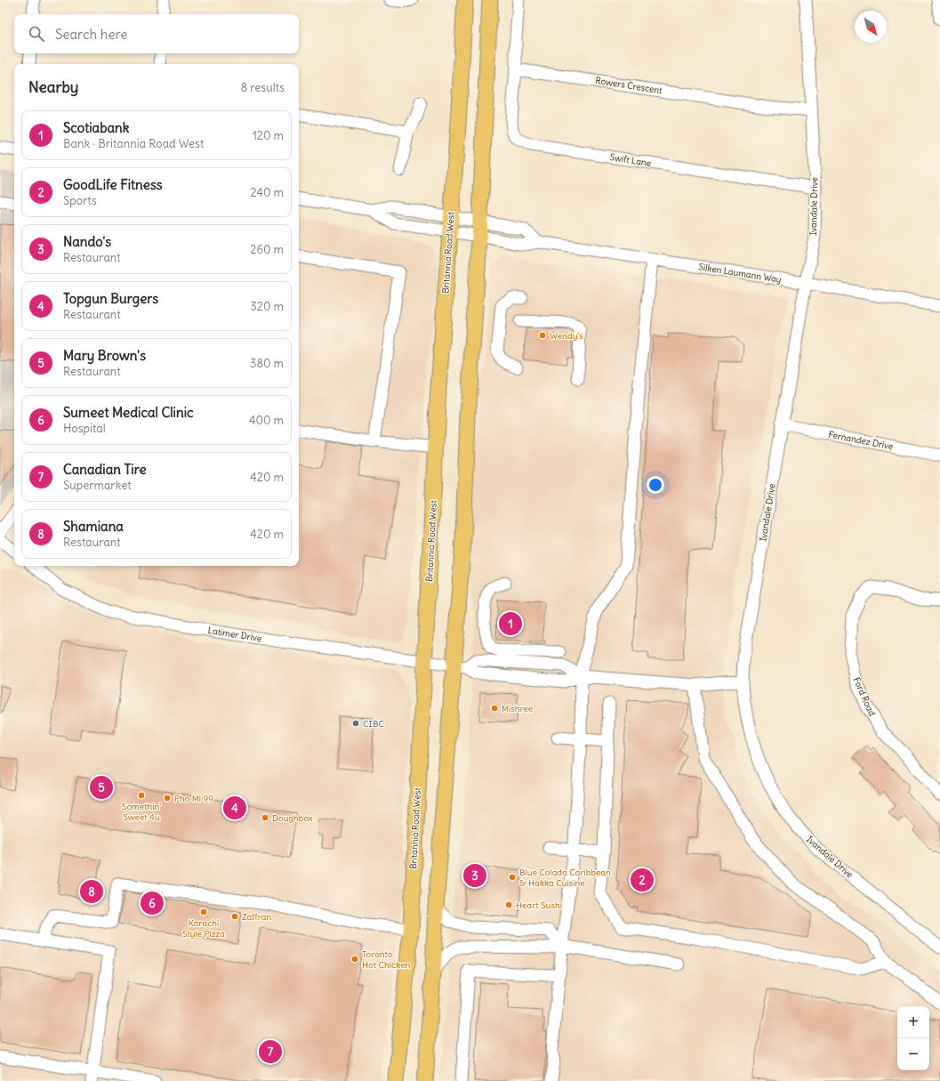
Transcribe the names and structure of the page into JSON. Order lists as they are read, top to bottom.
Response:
{
  "streets": {
    "main road": ["Britannia Road West"],
    "street": [
      "Rowers Crescent",
      "Swift Lane",
      "Ivandale Drive",
      "Silken Laumann Way",
      "Fernandez Drive",
      "Latimer Drive",
      "Ford Road"
    ]
  },
  "crossings": [
    ["Rowers Crescent", "Swift Lane"],
    ["Rowers Crescent", "Ivandale Drive"],
    ["Swift Lane", "Ivandale Drive"],
    ["Ivandale Drive", "Silken Laumann Way"],
    ["Ivandale Drive", "Fernandez Drive"],
    ["Britannia Road West", "Silken Laumann Way"],
    ["Britannia Road West", "Latimer Drive"]
  ],
  "places": [
    "Wendy's",
    "Mishree",
    "CIBC",
    "Somethin' Sweet 4u",
    "Pho Mi 99",
    "Doughbox",
    "Blue Colada Caribbean & Hakka Cuisine",
    "Heart Sushi",
    "Karachi Style Pizza",
    "Zaffran",
    "Toronto Hot Chicken"
  ],
  "north": "bottom right",
  "page": {
    "search": "Search here",
    "heading": ["Nearby", "8 results"],
    "list": [
      {
        "mark": "1",
        "name": "Scotiabank",
        "note": "Bank · Britannia Road West",
        "value": "120 m"
      },
      {
        "mark": "2",
        "name": "GoodLife Fitness",
        "note": "Sports",
        "value": "240 m"
      },
      {
        "mark": "3",
        "name": "Nando's",
        "note": "Restaurant",
        "value": "260 m"
      },
      {
        "mark": "4",
        "name": "Topgun Burgers",
        "note": "Restaurant",
        "value": "320 m"
      },
      {
        "mark": "5",
        "name": "Mary Brown's",
        "note": "Restaurant",
        "value": "380 m"
      },
      {
        "mark": "6",
        "name": "Sumeet Medical Clinic",
        "note": "Hospital",
        "value": "400 m"
      },
      {
        "mark": "7",
        "name": "Canadian Tire",
        "note": "Supermarket",
        "value": "420 m"
      },
      {
        "mark": "8",
        "name": "Shamiana",
        "note": "Restaurant",
        "value": "420 m"
      }
    ],
    "pins": [
      "1",
      "5",
      "4",
      "3",
      "2",
      "8",
      "6",
      "7"
    ],
    "map_buttons": ["+", "−"]
  }
}
